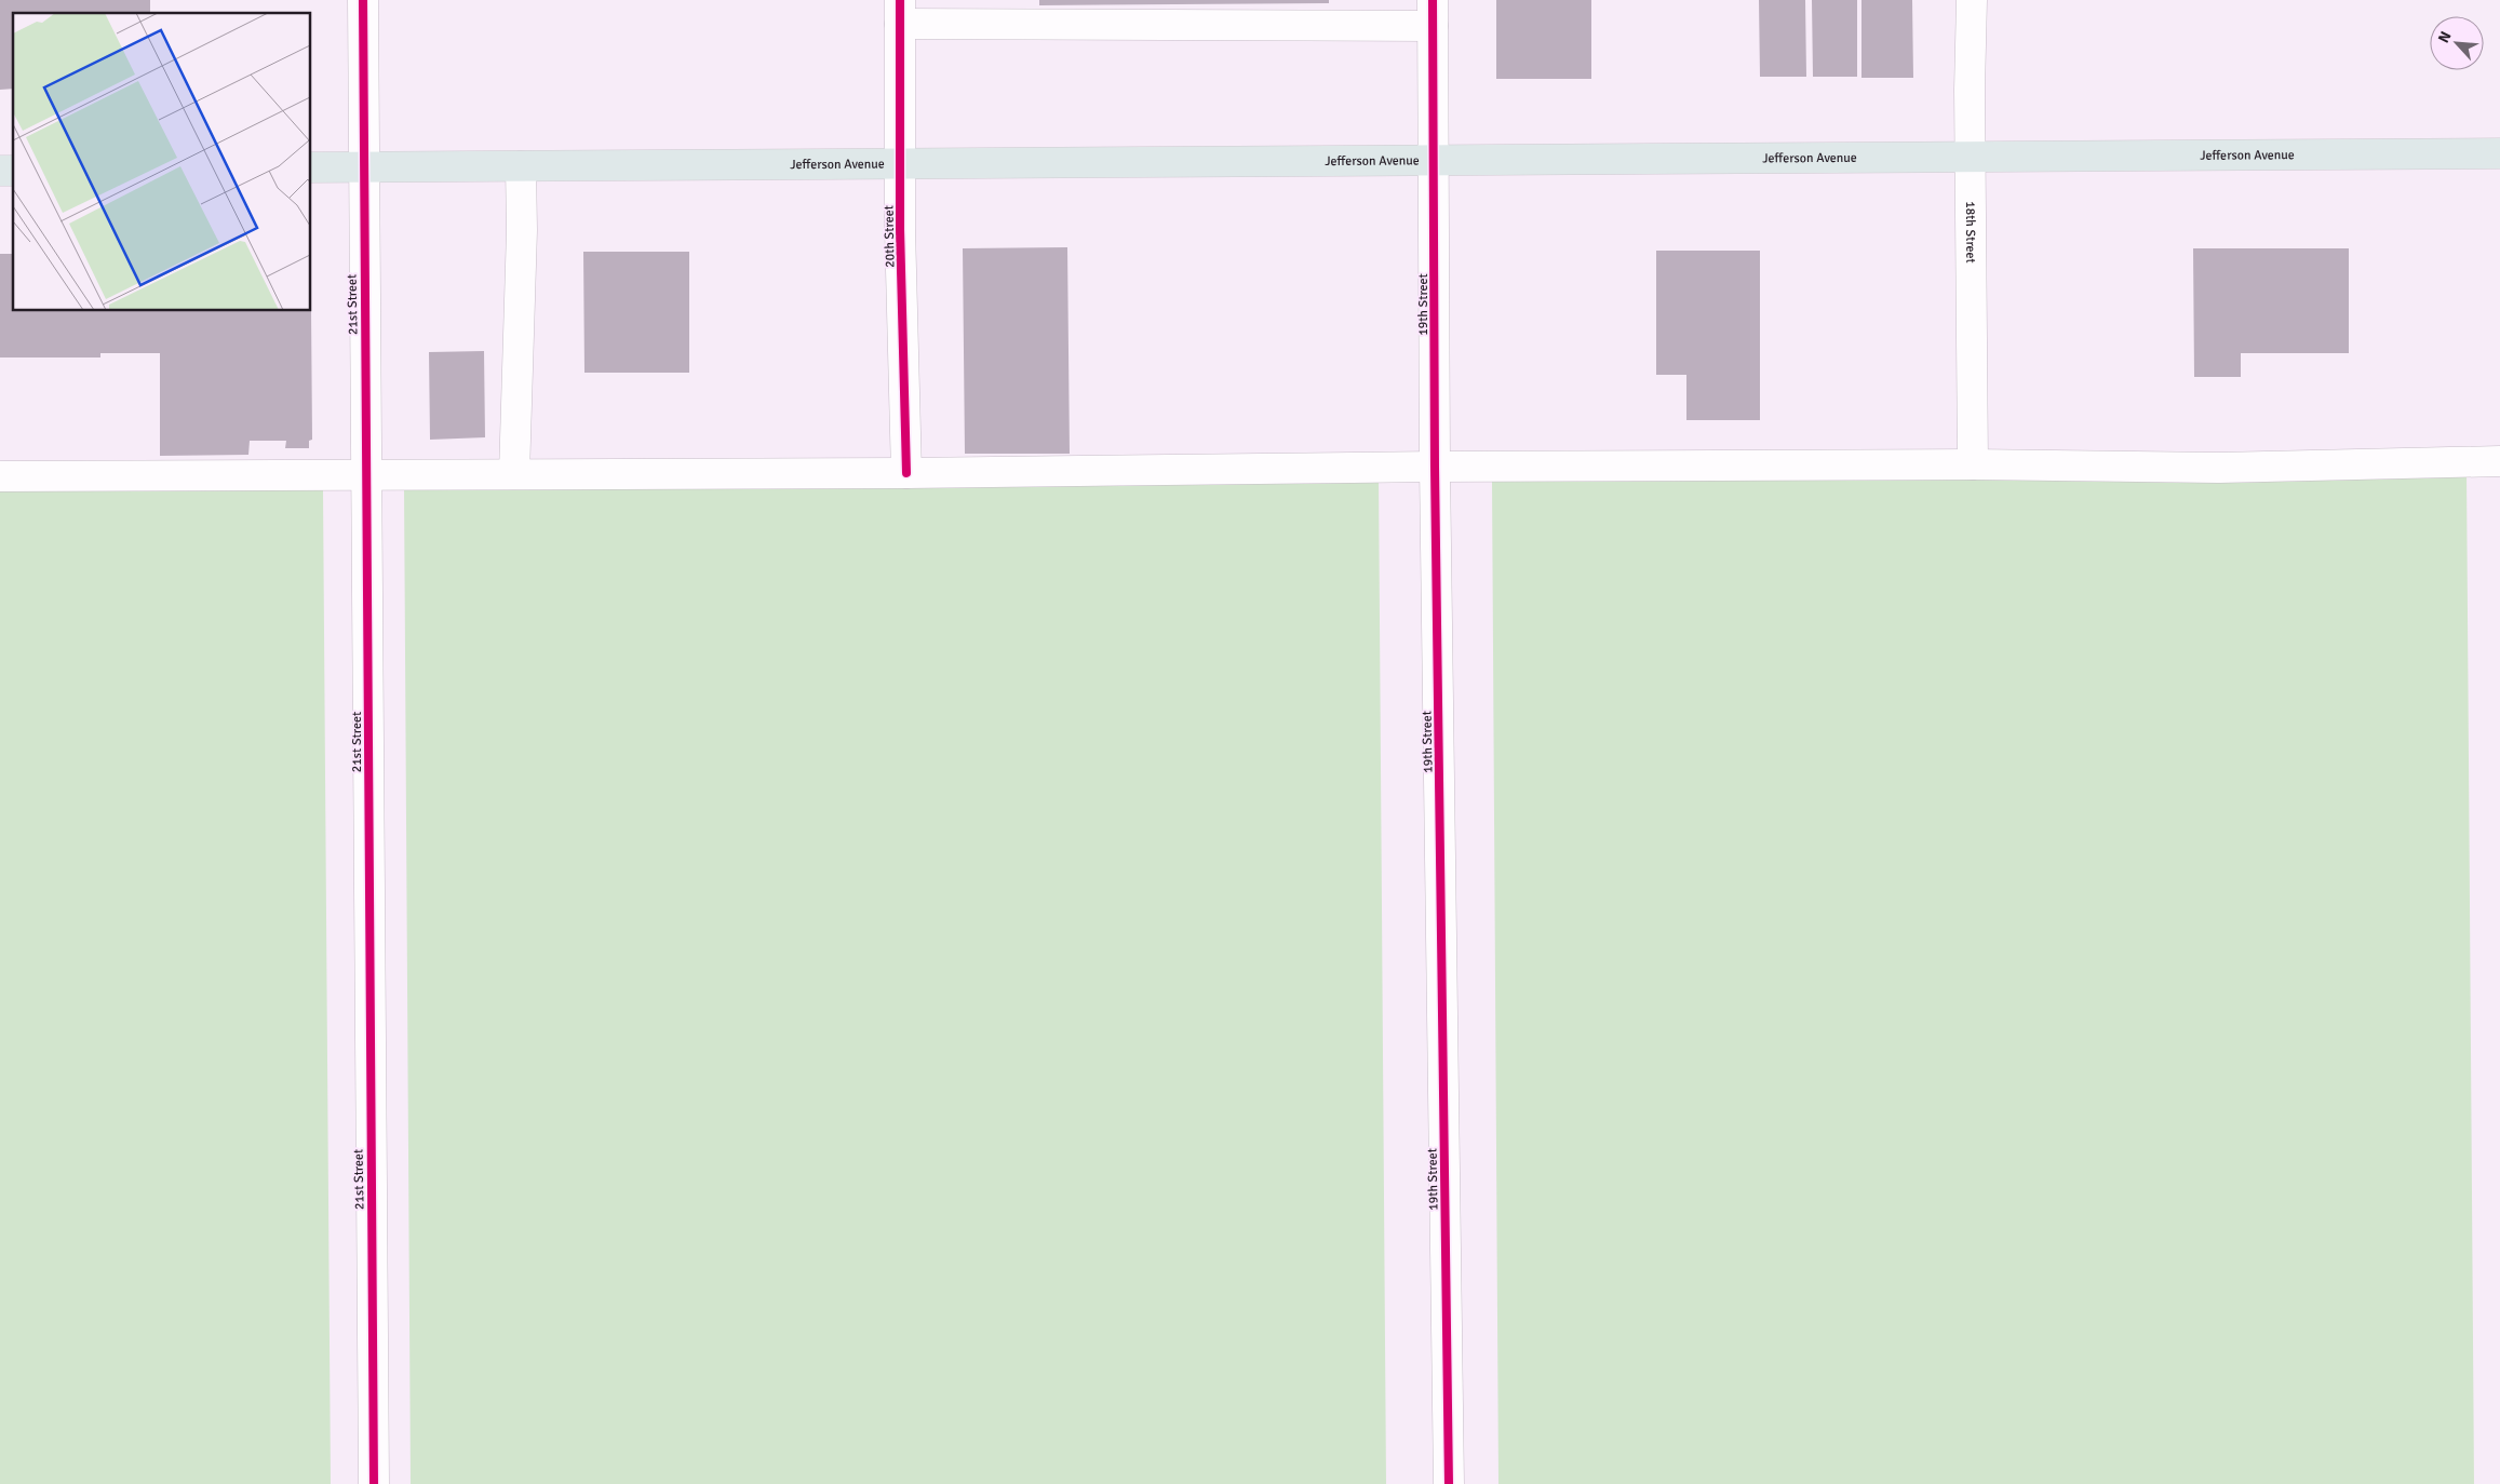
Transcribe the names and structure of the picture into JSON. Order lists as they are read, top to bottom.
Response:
{
  "streets": {
    "main road": ["Jefferson Avenue"],
    "street": [
      "18th Street",
      "20th Street",
      "21st Street",
      "19th Street"
    ]
  },
  "crossings": [
    ["Jefferson Avenue", "18th Street"],
    ["Jefferson Avenue", "20th Street"],
    ["Jefferson Avenue", "21st Street"],
    ["Jefferson Avenue", "19th Street"]
  ],
  "north": "top left"
}
